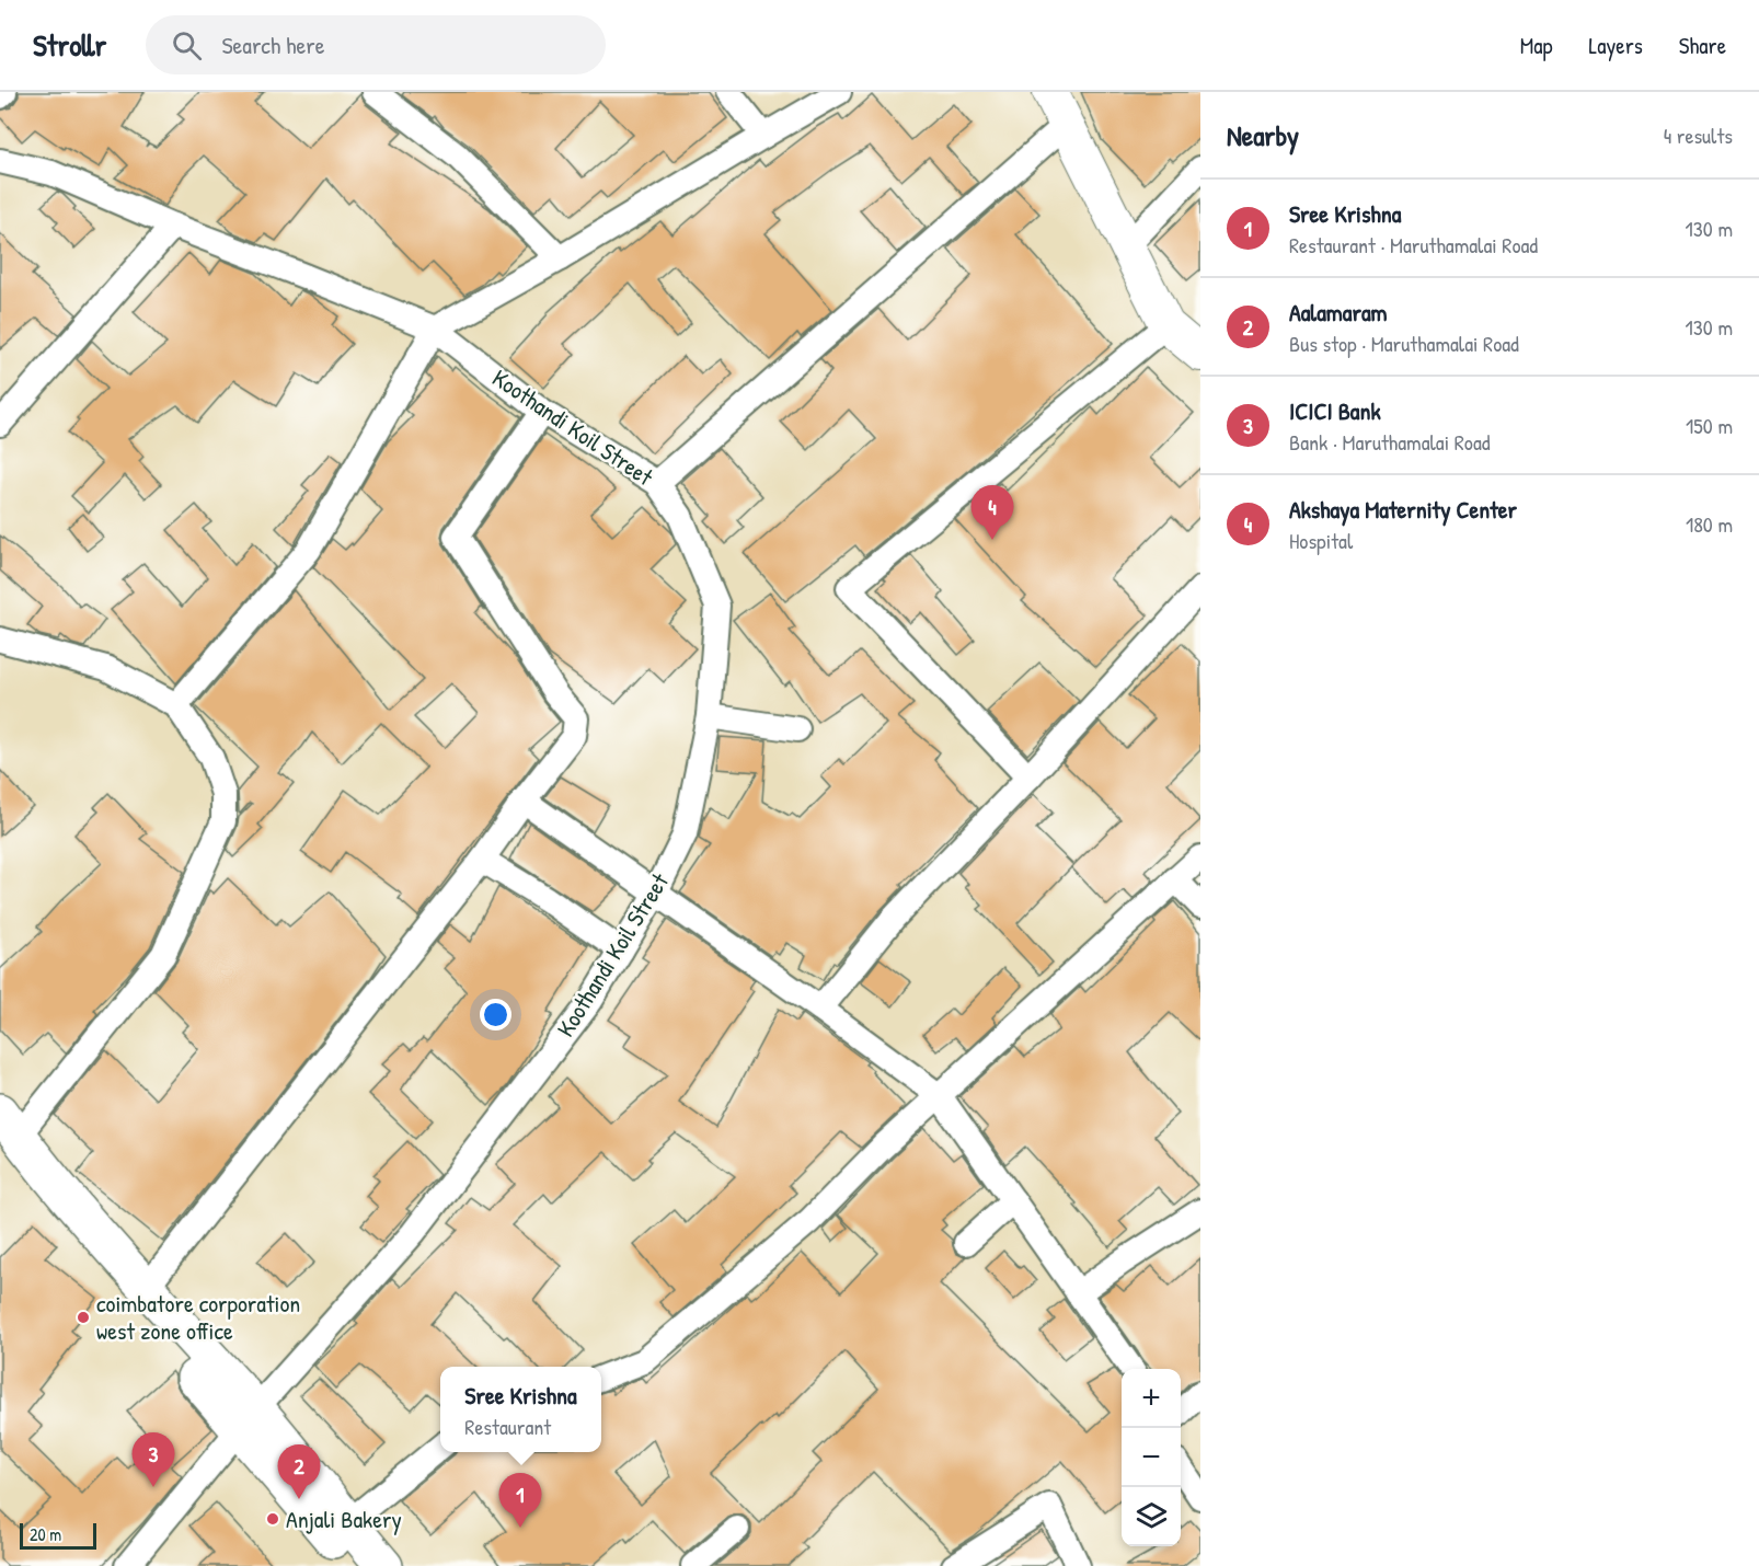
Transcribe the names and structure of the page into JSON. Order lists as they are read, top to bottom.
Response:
{
  "streets": {
    "street": ["Koothandi Koil Street"]
  },
  "places": ["coimbatore corporation west zone office", "Anjali Bakery"],
  "scale_bar": "20 m",
  "page": {
    "header": "Strollr",
    "search": "Search here",
    "nav": ["Map", "Layers", "Share"],
    "heading": ["Nearby", "4 results"],
    "list": [
      {
        "mark": "1",
        "name": "Sree Krishna",
        "note": "Restaurant · Maruthamalai Road",
        "value": "130 m"
      },
      {
        "mark": "2",
        "name": "Aalamaram",
        "note": "Bus stop · Maruthamalai Road",
        "value": "130 m"
      },
      {
        "mark": "3",
        "name": "ICICI Bank",
        "note": "Bank · Maruthamalai Road",
        "value": "150 m"
      },
      {
        "mark": "4",
        "name": "Akshaya Maternity Center",
        "note": "Hospital",
        "value": "180 m"
      }
    ],
    "pins": [
      "4",
      "3",
      "2",
      "1"
    ],
    "popup": ["Sree Krishna", "Restaurant"],
    "map_buttons": ["+", "−"],
    "scale": "20 m"
  }
}
